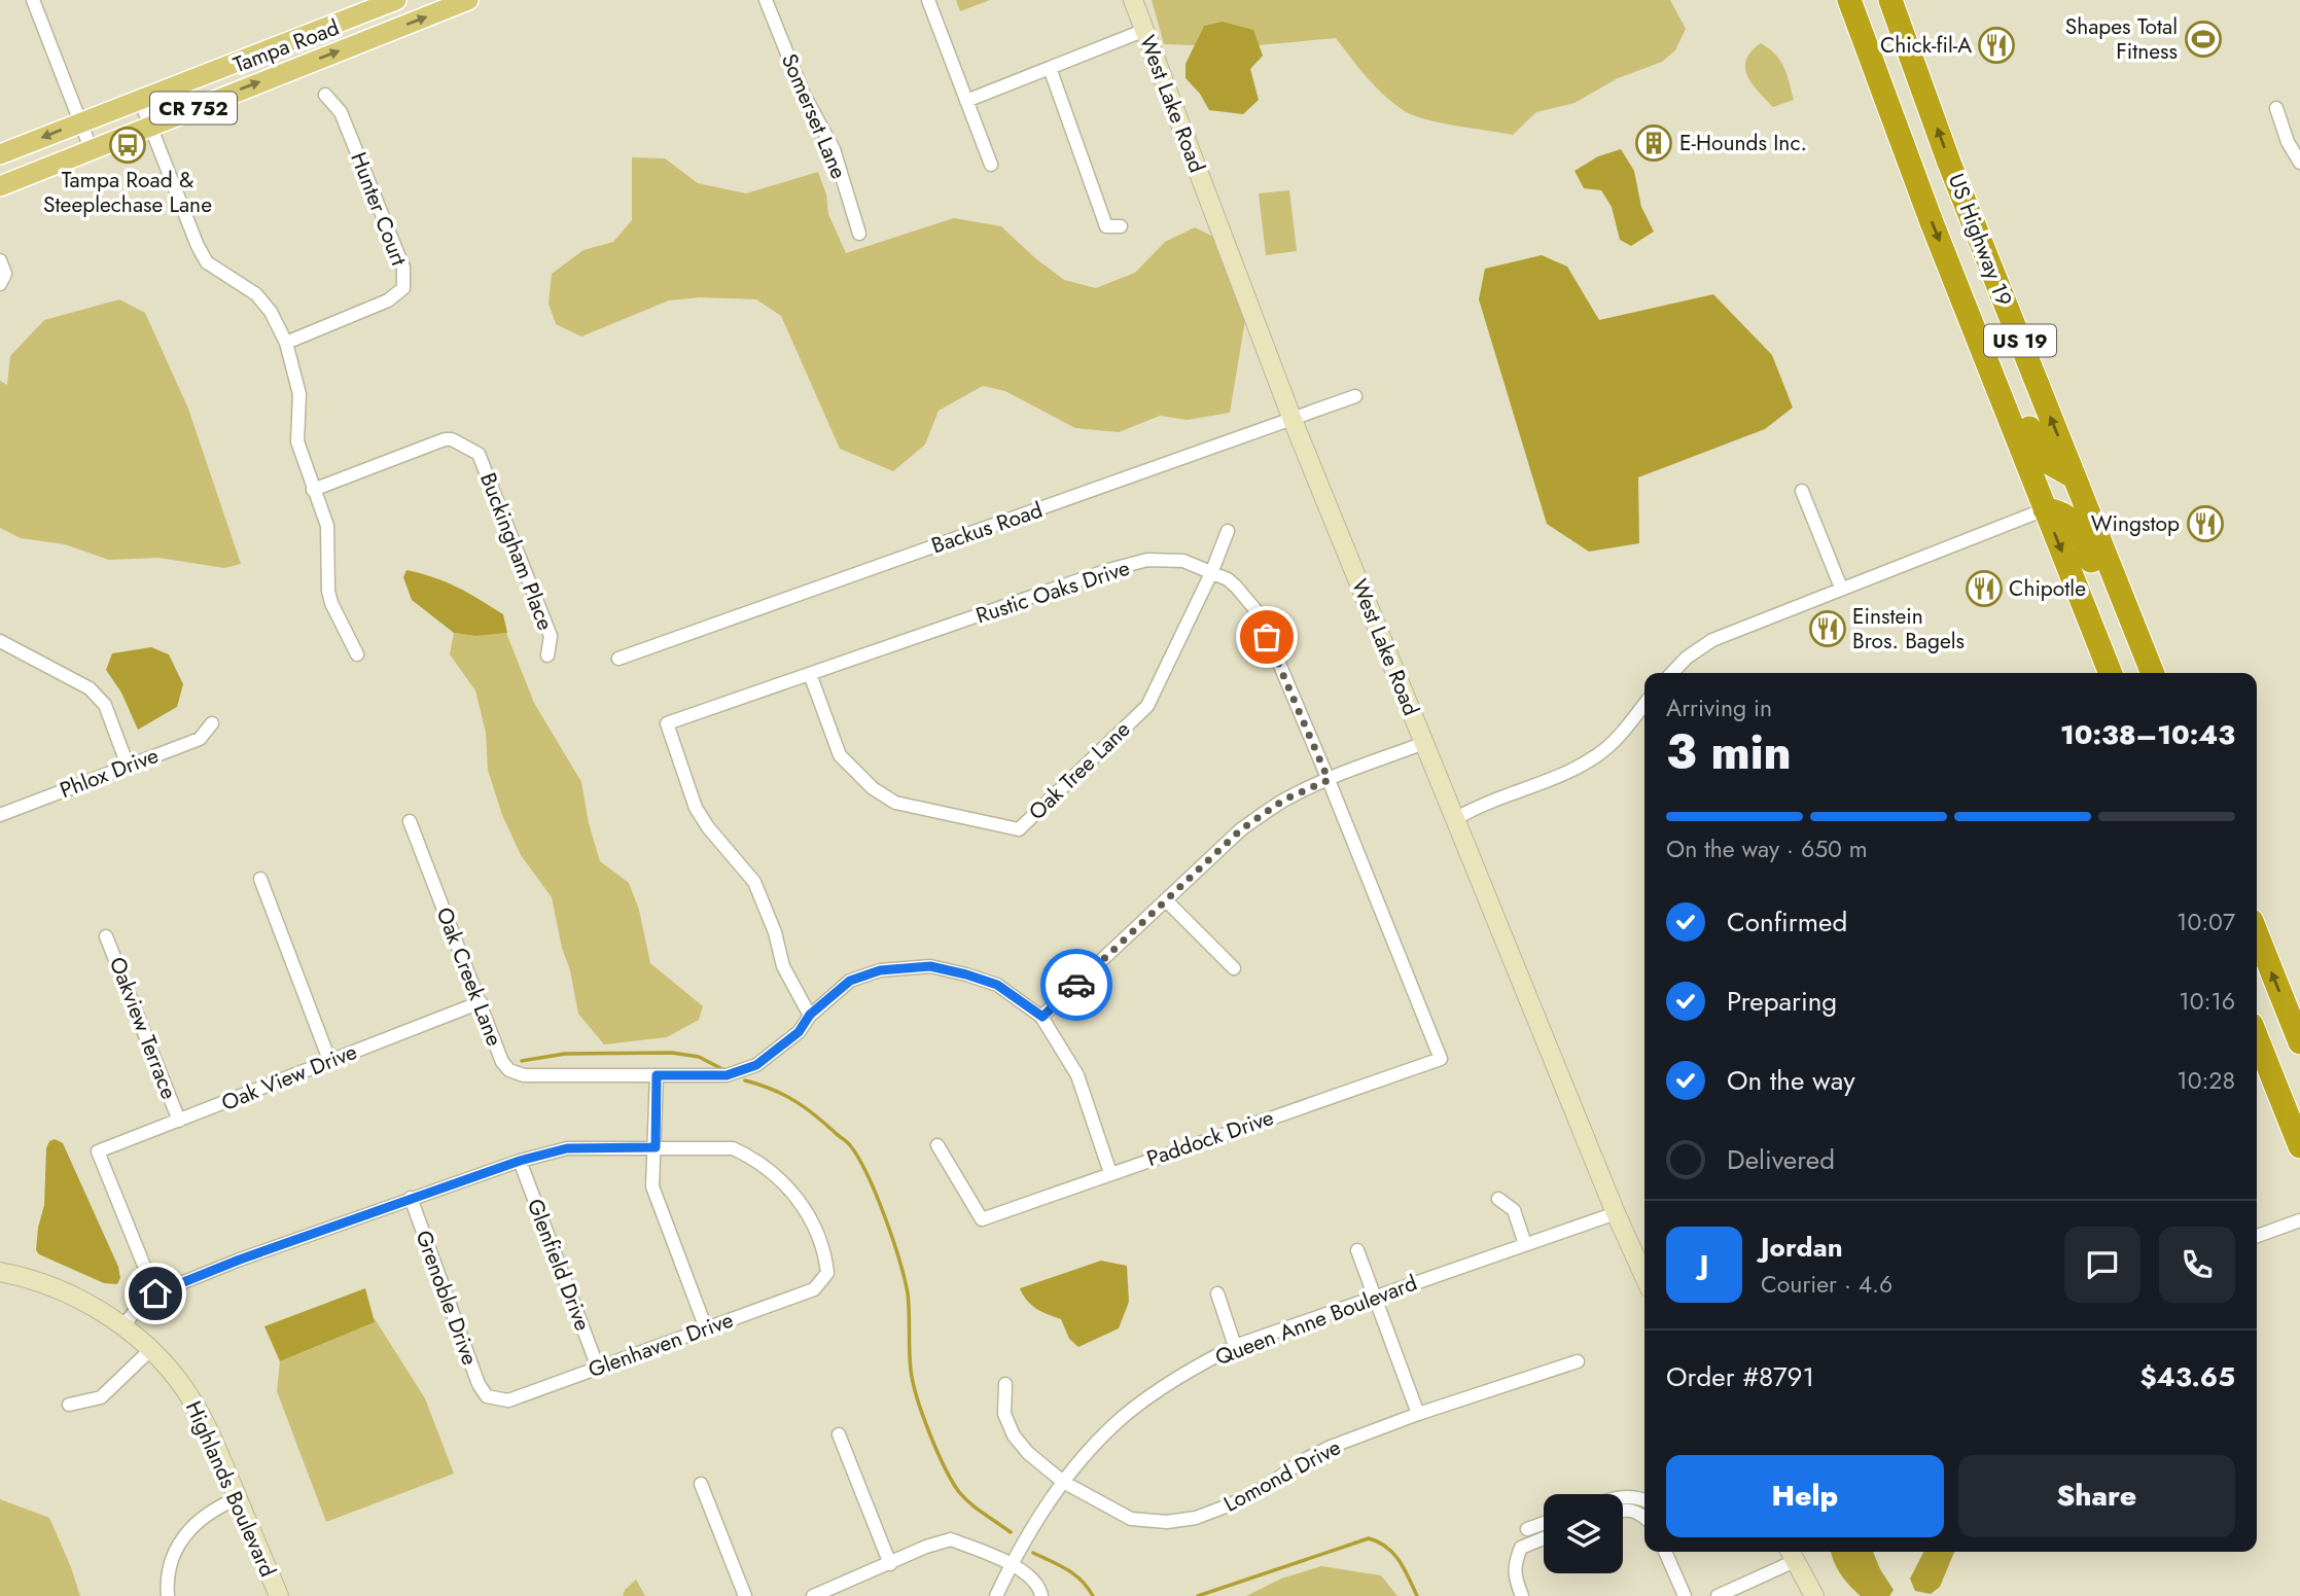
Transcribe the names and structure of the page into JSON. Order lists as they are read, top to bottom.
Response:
{
  "streets": {
    "highway": ["US Highway 19", "US 19"],
    "main road": ["Tampa Road", "CR 752"],
    "street": [
      "West Lake Road",
      "Somerset Lane",
      "Hunter Court",
      "Backus Road",
      "Buckingham Place",
      "Rustic Oaks Drive",
      "Oak Tree Lane",
      "Phlox Drive",
      "Oak Creek Lane",
      "Oakview Terrace",
      "Oak View Drive",
      "Paddock Drive",
      "Glenfield Drive",
      "Grenoble Drive",
      "Queen Anne Boulevard",
      "Glenhaven Drive",
      "Lomond Drive",
      "Highlands Boulevard"
    ]
  },
  "crossings": [
    ["West Lake Road", "Backus Road"],
    ["West Lake Road", "Queen Anne Boulevard"],
    ["Rustic Oaks Drive", "Oak Tree Lane"],
    ["Rustic Oaks Drive", "Oak Creek Lane"],
    ["Rustic Oaks Drive", "Paddock Drive"],
    ["Oak Creek Lane", "Oak View Drive"],
    ["Oak Creek Lane", "Paddock Drive"],
    ["Oakview Terrace", "Oak View Drive"],
    ["Glenfield Drive", "Glenhaven Drive"],
    ["Grenoble Drive", "Glenhaven Drive"],
    ["Queen Anne Boulevard", "Lomond Drive"]
  ],
  "places": {
    "sports": ["Shapes Total Fitness"],
    "restaurant": [
      "Chick-fil-A",
      "Wingstop",
      "Chipotle",
      "Einstein Bros. Bagels"
    ],
    "building": ["E-Hounds Inc."],
    "bus stop": ["Tampa Road & Steeplechase Lane"]
  },
  "page": {
    "heading": ["3 min", "Arriving in", "10:38–10:43"],
    "panel": [
      "Jordan",
      "Courier · 4.6",
      "Order #8791",
      "$43.65"
    ],
    "bar": "On the way · 650 m",
    "list": [
      ["Confirmed", "10:07"],
      ["Preparing", "10:16"],
      ["On the way", "10:28"],
      "Delivered"
    ],
    "round": "J",
    "buttons": ["Help", "Share"]
  }
}
